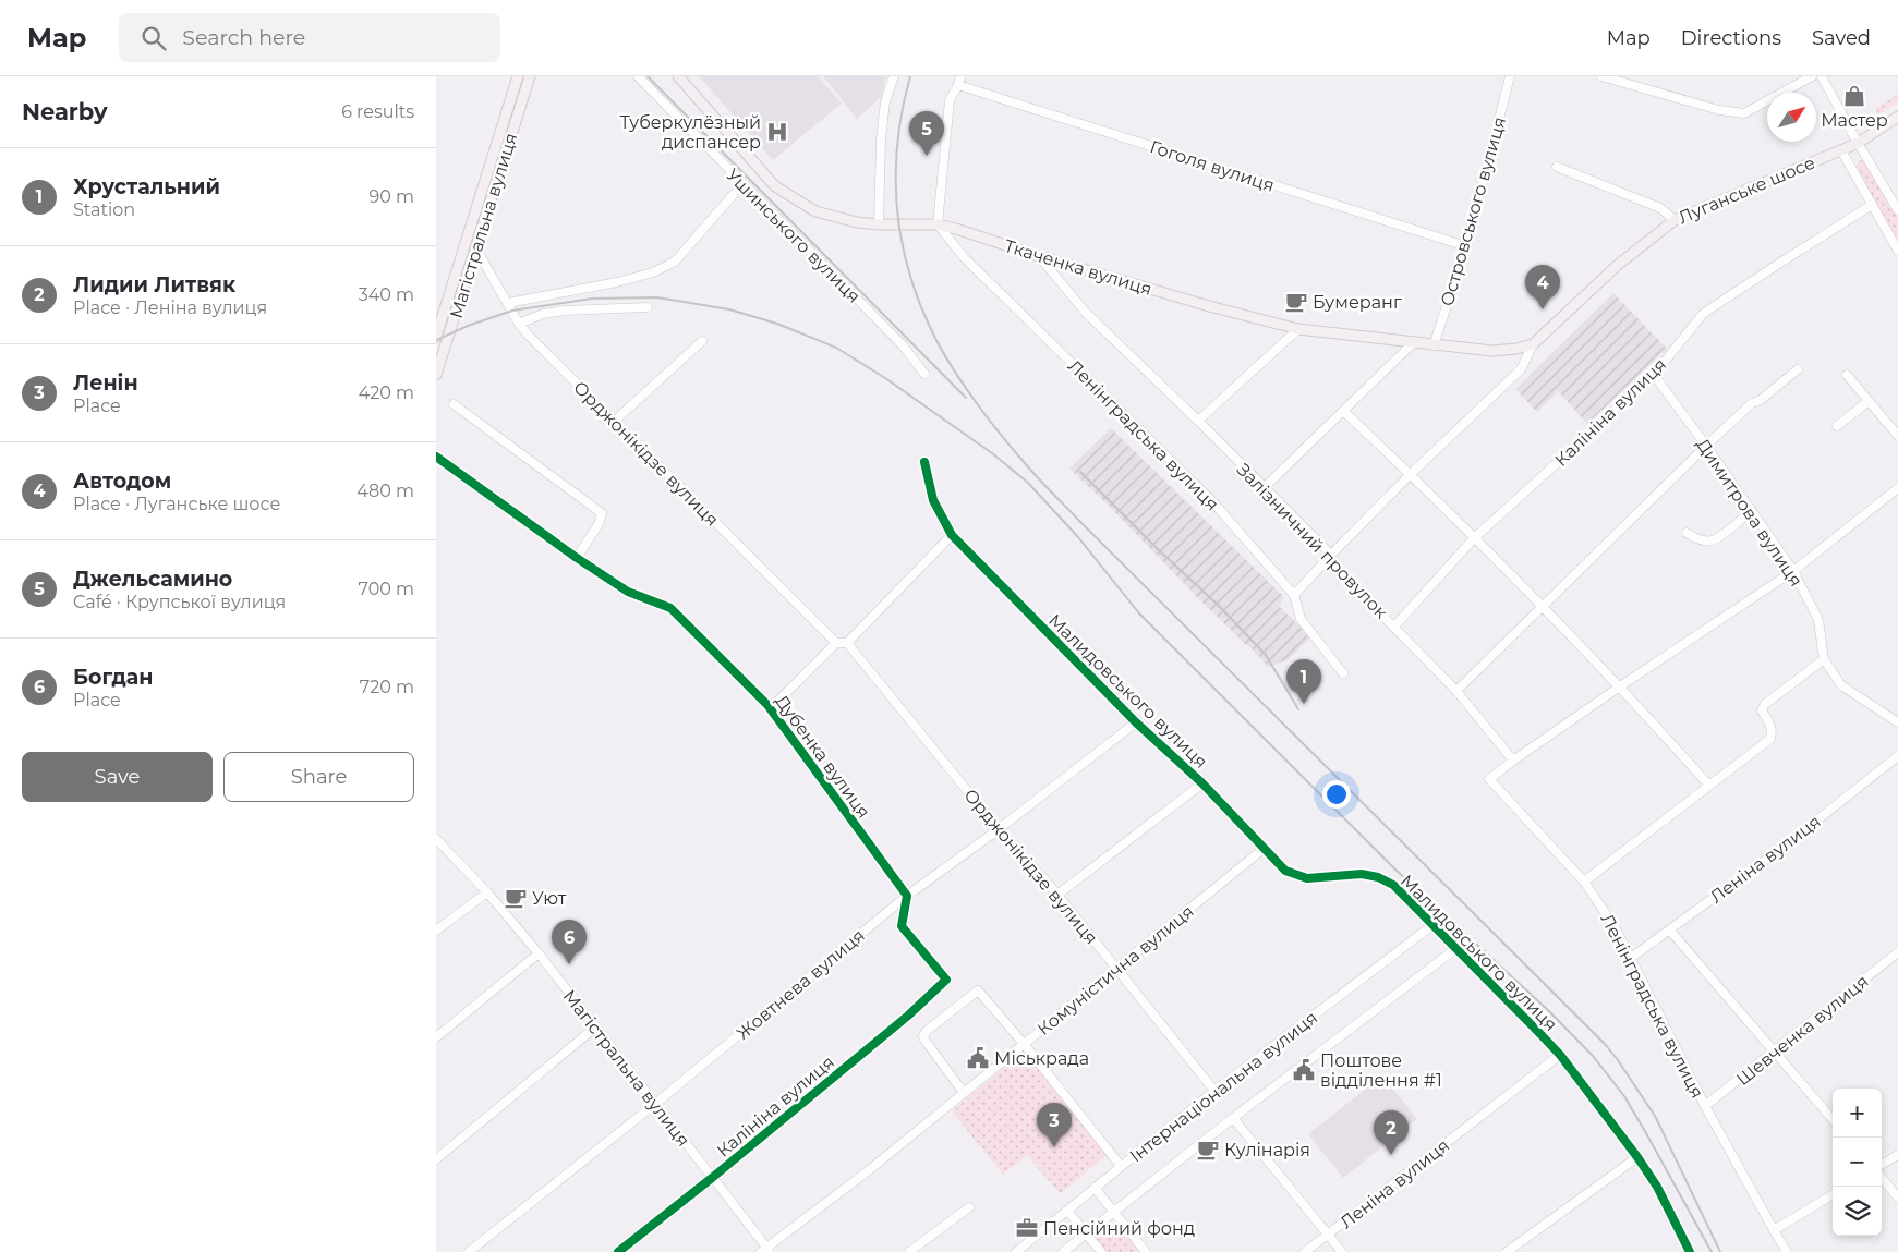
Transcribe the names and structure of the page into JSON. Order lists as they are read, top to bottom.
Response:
{
  "streets": {
    "main road": ["Луганське шосе", "Магістральна вулиця", "Ткаченка вулиця"],
    "street": [
      "Гоголя вулиця",
      "Островського вулиця",
      "Ушинського вулиця",
      "Калініна вулиця",
      "Ленінградська вулиця",
      "Орджонікідзе вулиця",
      "Димитрова вулиця",
      "Залізничний провулок",
      "Малидовського вулиця",
      "Дубенка вулиця",
      "Леніна вулиця",
      "Комуністична вулиця",
      "Жовтнева вулиця",
      "Шевченка вулиця",
      "Інтернаціональна вулиця"
    ]
  },
  "crossings": [
    ["Гоголя вулиця", "Островського вулиця"],
    ["Луганське шосе", "Ткаченка вулиця"],
    ["Островського вулиця", "Ткаченка вулиця"],
    ["Магістральна вулиця", "Калініна вулиця"],
    ["Магістральна вулиця", "Орджонікідзе вулиця"],
    ["Магістральна вулиця", "Комуністична вулиця"],
    ["Магістральна вулиця", "Жовтнева вулиця"],
    ["Ткаченка вулиця", "Ленінградська вулиця"],
    ["Ткаченка вулиця", "Залізничний провулок"],
    ["Калініна вулиця", "Димитрова вулиця"],
    ["Калініна вулиця", "Залізничний провулок"],
    ["Калініна вулиця", "Дубенка вулиця"],
    ["Калініна вулиця", "Жовтнева вулиця"],
    ["Ленінградська вулиця", "Залізничний провулок"],
    ["Ленінградська вулиця", "Леніна вулиця"],
    ["Ленінградська вулиця", "Шевченка вулиця"],
    ["Орджонікідзе вулиця", "Комуністична вулиця"],
    ["Орджонікідзе вулиця", "Жовтнева вулиця"],
    ["Орджонікідзе вулиця", "Інтернаціональна вулиця"],
    ["Малидовського вулиця", "Леніна вулиця"],
    ["Малидовського вулиця", "Комуністична вулиця"],
    ["Малидовського вулиця", "Жовтнева вулиця"],
    ["Малидовського вулиця", "Інтернаціональна вулиця"],
    ["Дубенка вулиця", "Жовтнева вулиця"]
  ],
  "places": {
    "shop": ["Мастер"],
    "hospital": ["Туберкулёзный диспансер"],
    "cafe": ["Бумеранг", "Уют", "Кулінарія"],
    "public building": ["Міськрада", "Поштове відділення #1"],
    "office": ["Пенсійний фонд"]
  },
  "north": "top right",
  "page": {
    "header": "Map",
    "search": "Search here",
    "nav": ["Map", "Directions", "Saved"],
    "heading": ["Nearby", "6 results"],
    "pins": [
      "5",
      "4",
      "1",
      "6",
      "3",
      "2"
    ],
    "list": [
      {
        "mark": "1",
        "name": "Хрустальний",
        "note": "Station",
        "value": "90 m"
      },
      {
        "mark": "2",
        "name": "Лидии Литвяк",
        "note": "Place · Леніна вулиця",
        "value": "340 m"
      },
      {
        "mark": "3",
        "name": "Ленін",
        "note": "Place",
        "value": "420 m"
      },
      {
        "mark": "4",
        "name": "Автодом",
        "note": "Place · Луганське шосе",
        "value": "480 m"
      },
      {
        "mark": "5",
        "name": "Джельсамино",
        "note": "Café · Крупської вулиця",
        "value": "700 m"
      },
      {
        "mark": "6",
        "name": "Богдан",
        "note": "Place",
        "value": "720 m"
      }
    ],
    "buttons": ["Save", "Share"],
    "map_buttons": ["+", "−"]
  }
}
